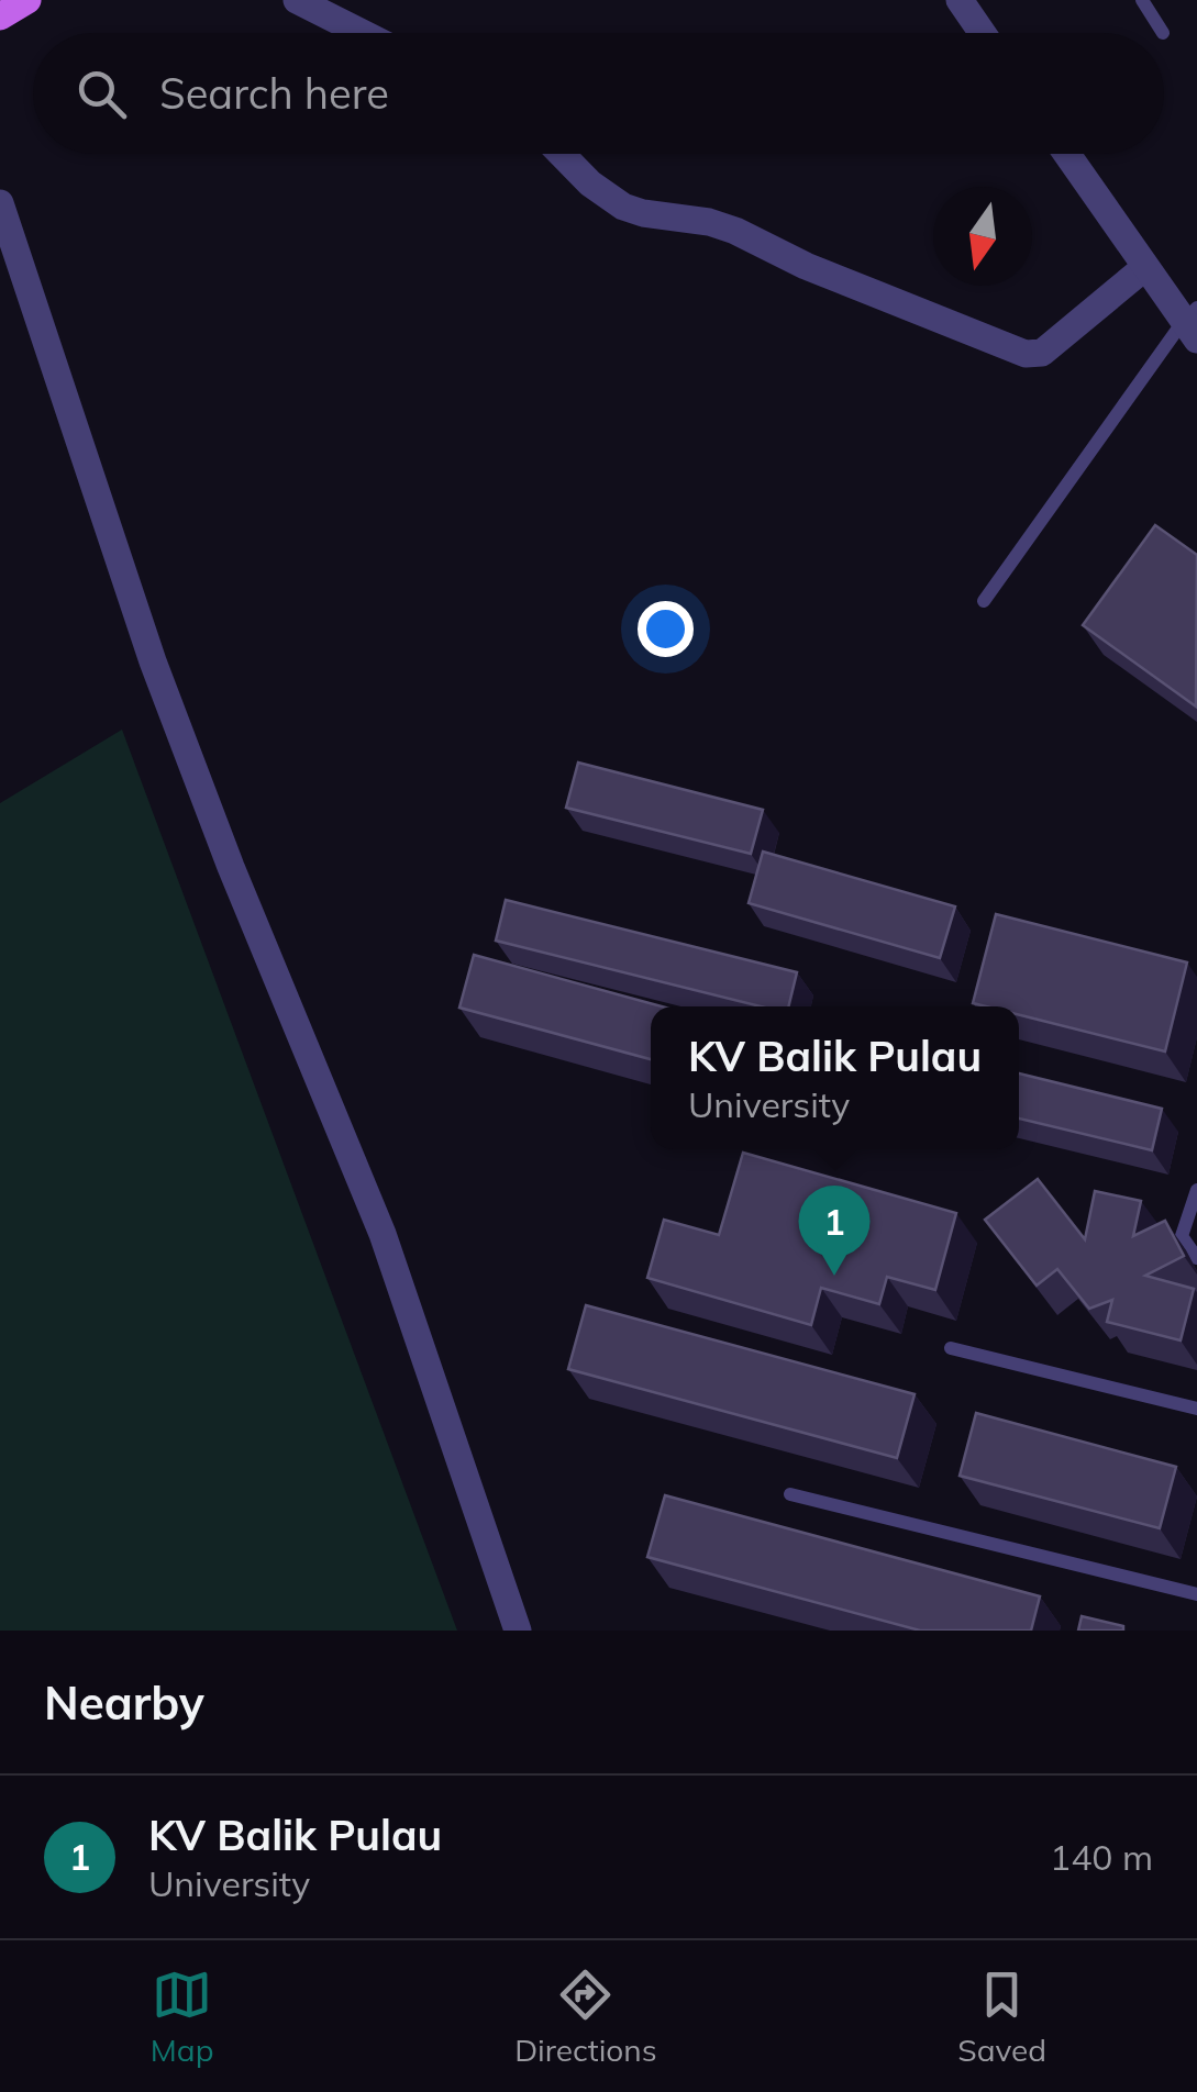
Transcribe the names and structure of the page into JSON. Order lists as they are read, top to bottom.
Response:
{
  "north": "bottom",
  "page": {
    "search": "Search here",
    "popup": ["KV Balik Pulau", "University"],
    "pins": "1",
    "heading": "Nearby",
    "list": [
      {
        "mark": "1",
        "name": "KV Balik Pulau",
        "note": "University",
        "value": "140 m"
      }
    ],
    "nav": ["Map", "Directions", "Saved"]
  }
}
